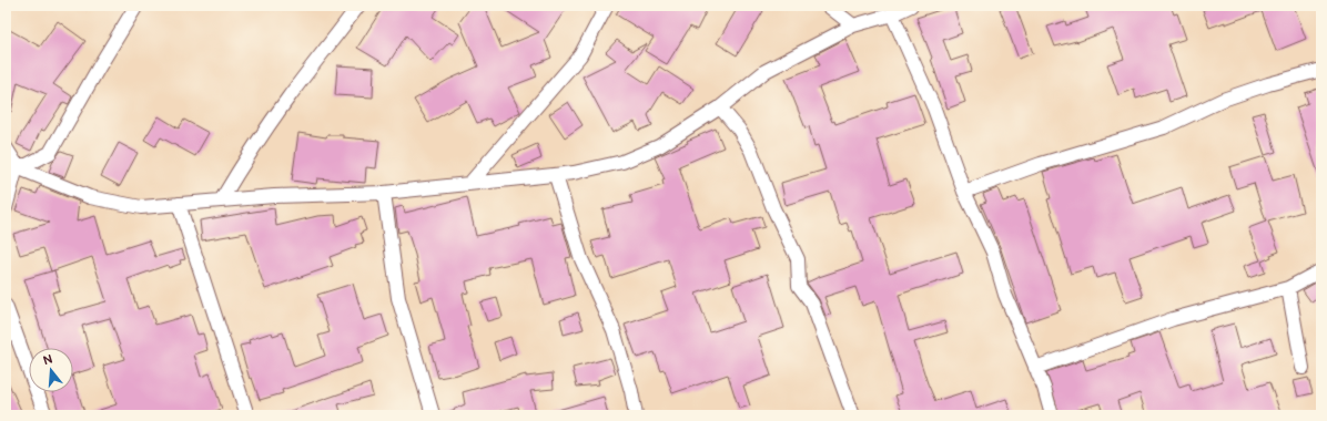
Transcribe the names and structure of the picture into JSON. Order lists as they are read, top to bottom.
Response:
{
  "north": "top"
}
